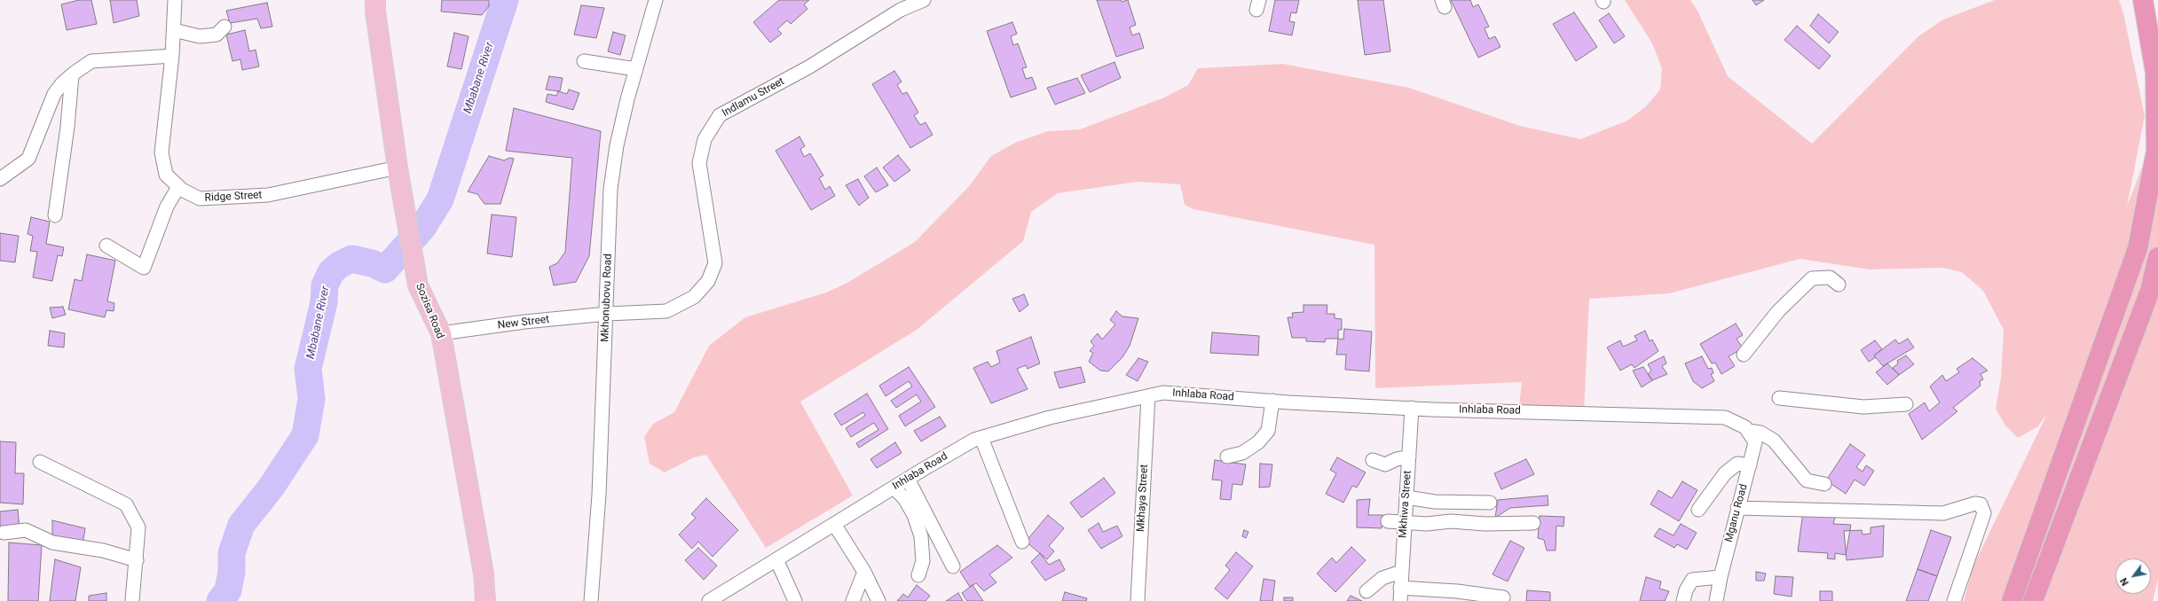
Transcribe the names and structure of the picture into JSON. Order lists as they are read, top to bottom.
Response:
{
  "streets": {
    "main road": ["Sozisa Road"],
    "street": [
      "Indlamu Street",
      "Ridge Street",
      "Mkhonubovu Road",
      "New Street",
      "Inhlaba Road",
      "Mkhaya Street",
      "Mkhiwa Street",
      "Mganu Road"
    ]
  },
  "crossings": [
    ["Indlamu Street", "Mkhonubovu Road"],
    ["Indlamu Street", "New Street"],
    ["Ridge Street", "Sozisa Road"],
    ["Mkhonubovu Road", "New Street"],
    ["Sozisa Road", "New Street"],
    ["Inhlaba Road", "Mkhaya Street"],
    ["Inhlaba Road", "Mkhiwa Street"],
    ["Inhlaba Road", "Mganu Road"]
  ],
  "water": ["Mbabane River"],
  "north": "bottom left"
}
